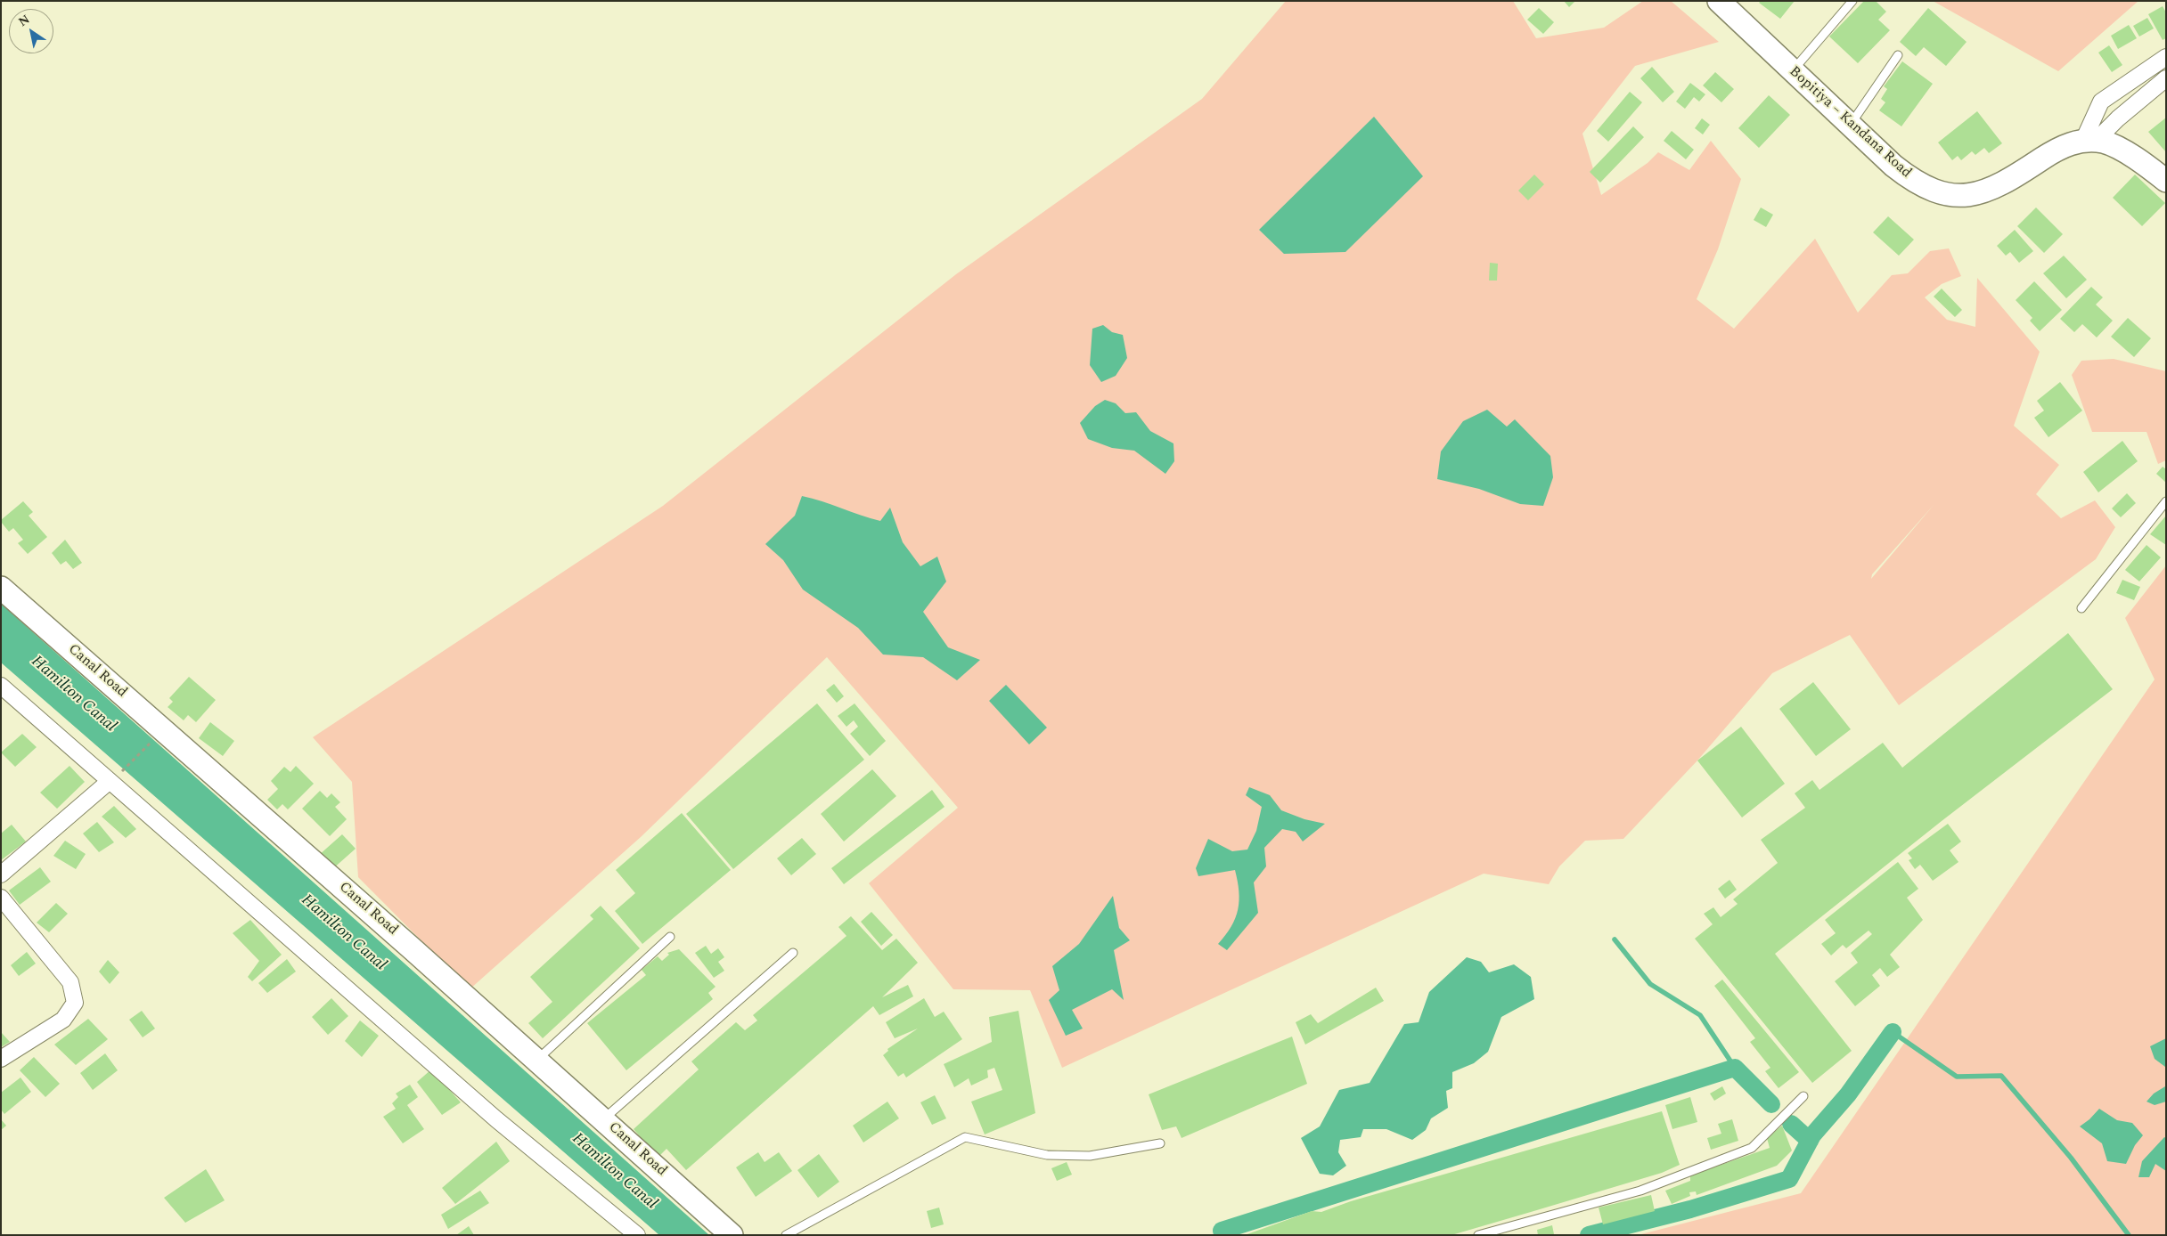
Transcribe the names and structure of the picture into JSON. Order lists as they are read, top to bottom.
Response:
{
  "streets": {
    "main road": ["Bopitiya – Kandana Road", "Canal Road"]
  },
  "water": ["Hamilton Canal"],
  "north": "top left"
}
